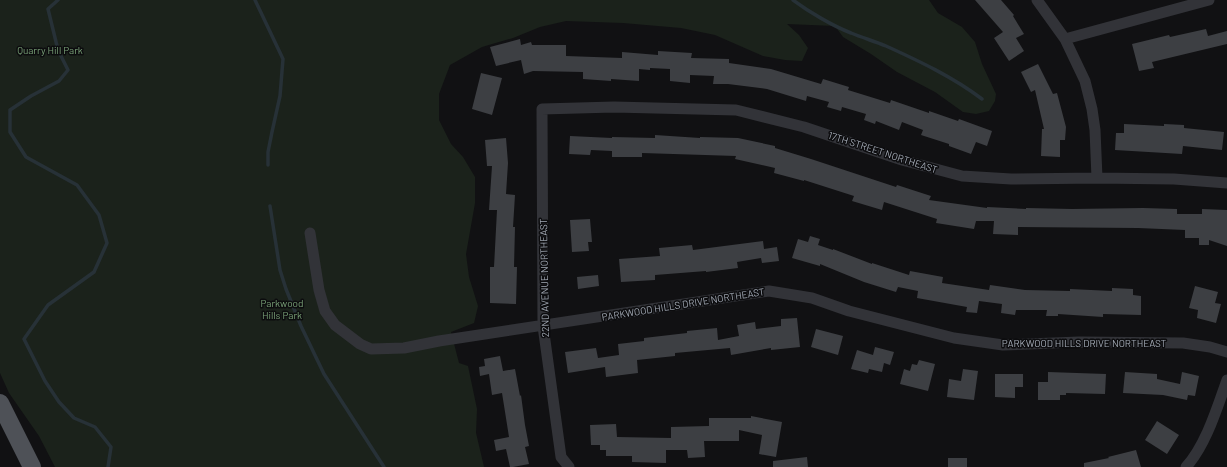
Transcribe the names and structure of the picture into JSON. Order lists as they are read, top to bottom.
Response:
{
  "streets": {
    "street": ["17TH STREET NORTHEAST", "22ND AVENUE NORTHEAST", "PARKWOOD HILLS DRIVE NORTHEAST"]
  },
  "crossings": [
    ["17TH STREET NORTHEAST", "22ND AVENUE NORTHEAST"],
    ["22ND AVENUE NORTHEAST", "PARKWOOD HILLS DRIVE NORTHEAST"]
  ],
  "parks": ["Quarry Hill Park", "Parkwood Hills Park"]
}
